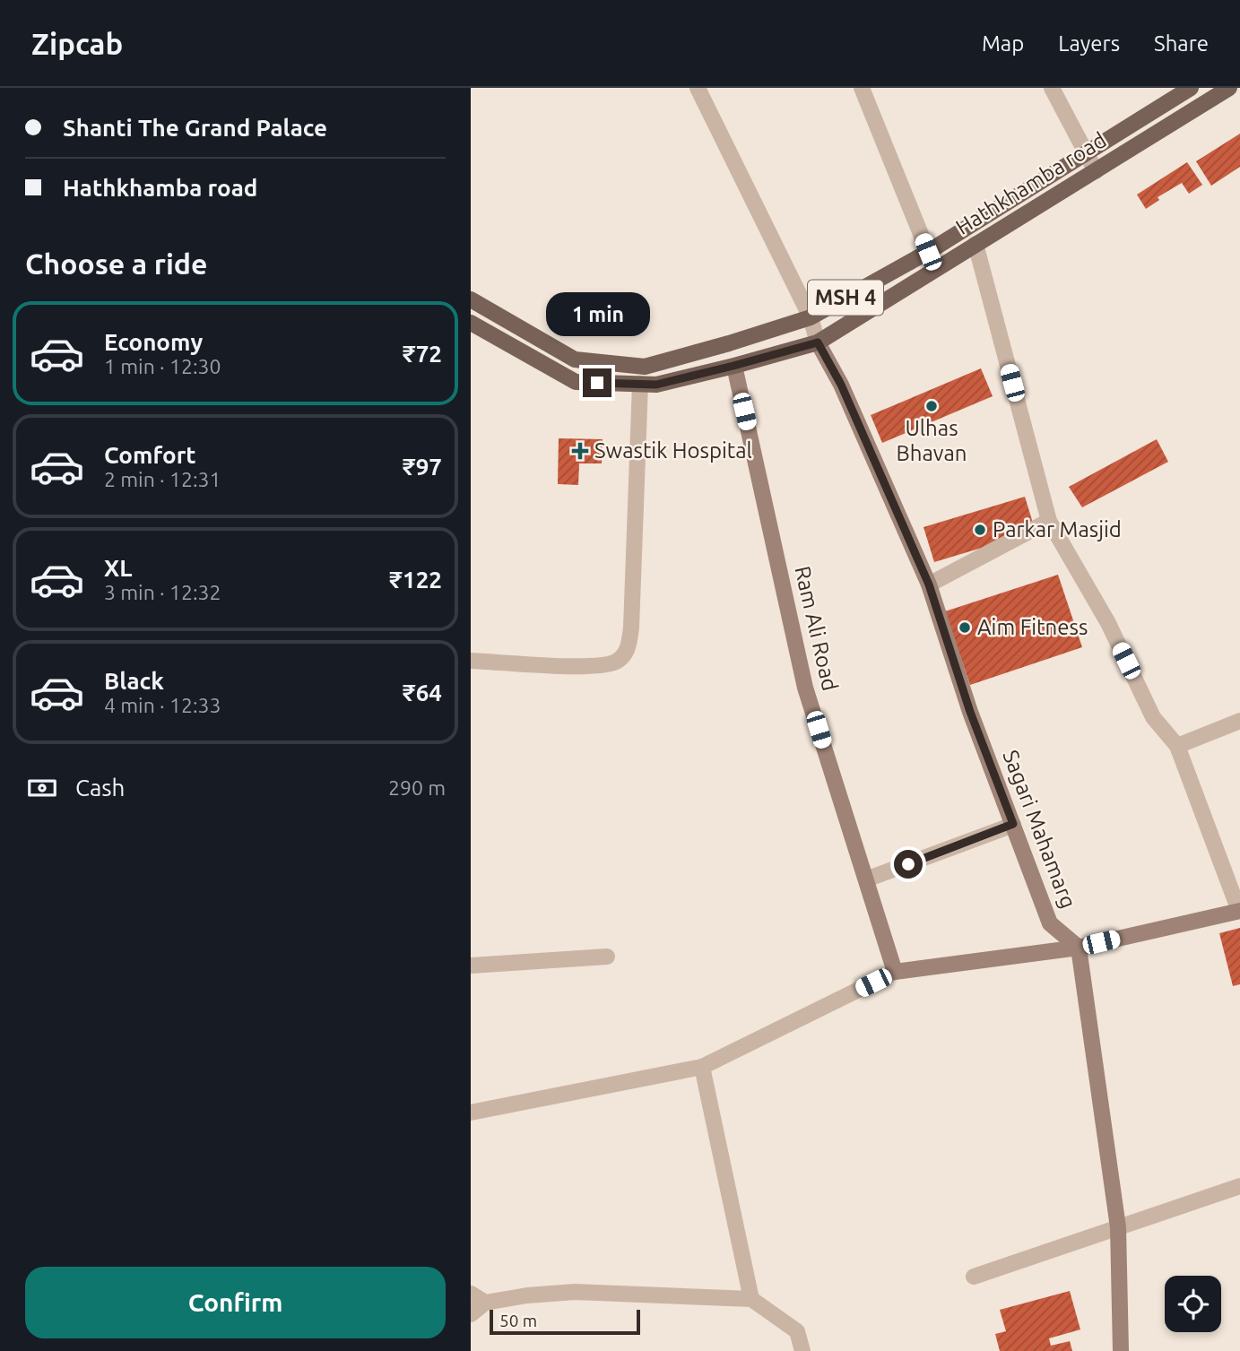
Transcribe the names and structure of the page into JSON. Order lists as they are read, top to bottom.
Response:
{
  "streets": {
    "main road": [
      "Hathkhamba road",
      "MSH 4",
      "Ram Ali Road",
      "Sagari Mahamarg"
    ]
  },
  "crossings": [
    ["Hathkhamba road", "Ram Ali Road"],
    ["Hathkhamba road", "Sagari Mahamarg"]
  ],
  "places": {
    "other": ["Ulhas Bhavan", "Parkar Masjid", "Aim Fitness"],
    "health": ["Swastik Hospital"]
  },
  "scale_bar": "50 m",
  "page": {
    "header": "Zipcab",
    "nav": ["Map", "Layers", "Share"],
    "banner": ["Shanti The Grand Palace", "Hathkhamba road"],
    "heading": "Choose a ride",
    "bubble": "1 min",
    "list": [
      {
        "name": "Economy",
        "note": "1 min · 12:30",
        "value": "₹72"
      },
      {
        "name": "Comfort",
        "note": "2 min · 12:31",
        "value": "₹97"
      },
      {
        "name": "XL",
        "note": "3 min · 12:32",
        "value": "₹122"
      },
      {
        "name": "Black",
        "note": "4 min · 12:33",
        "value": "₹64"
      }
    ],
    "pay": ["Cash", "290 m"],
    "buttons": "Confirm",
    "scale": "50 m"
  }
}
